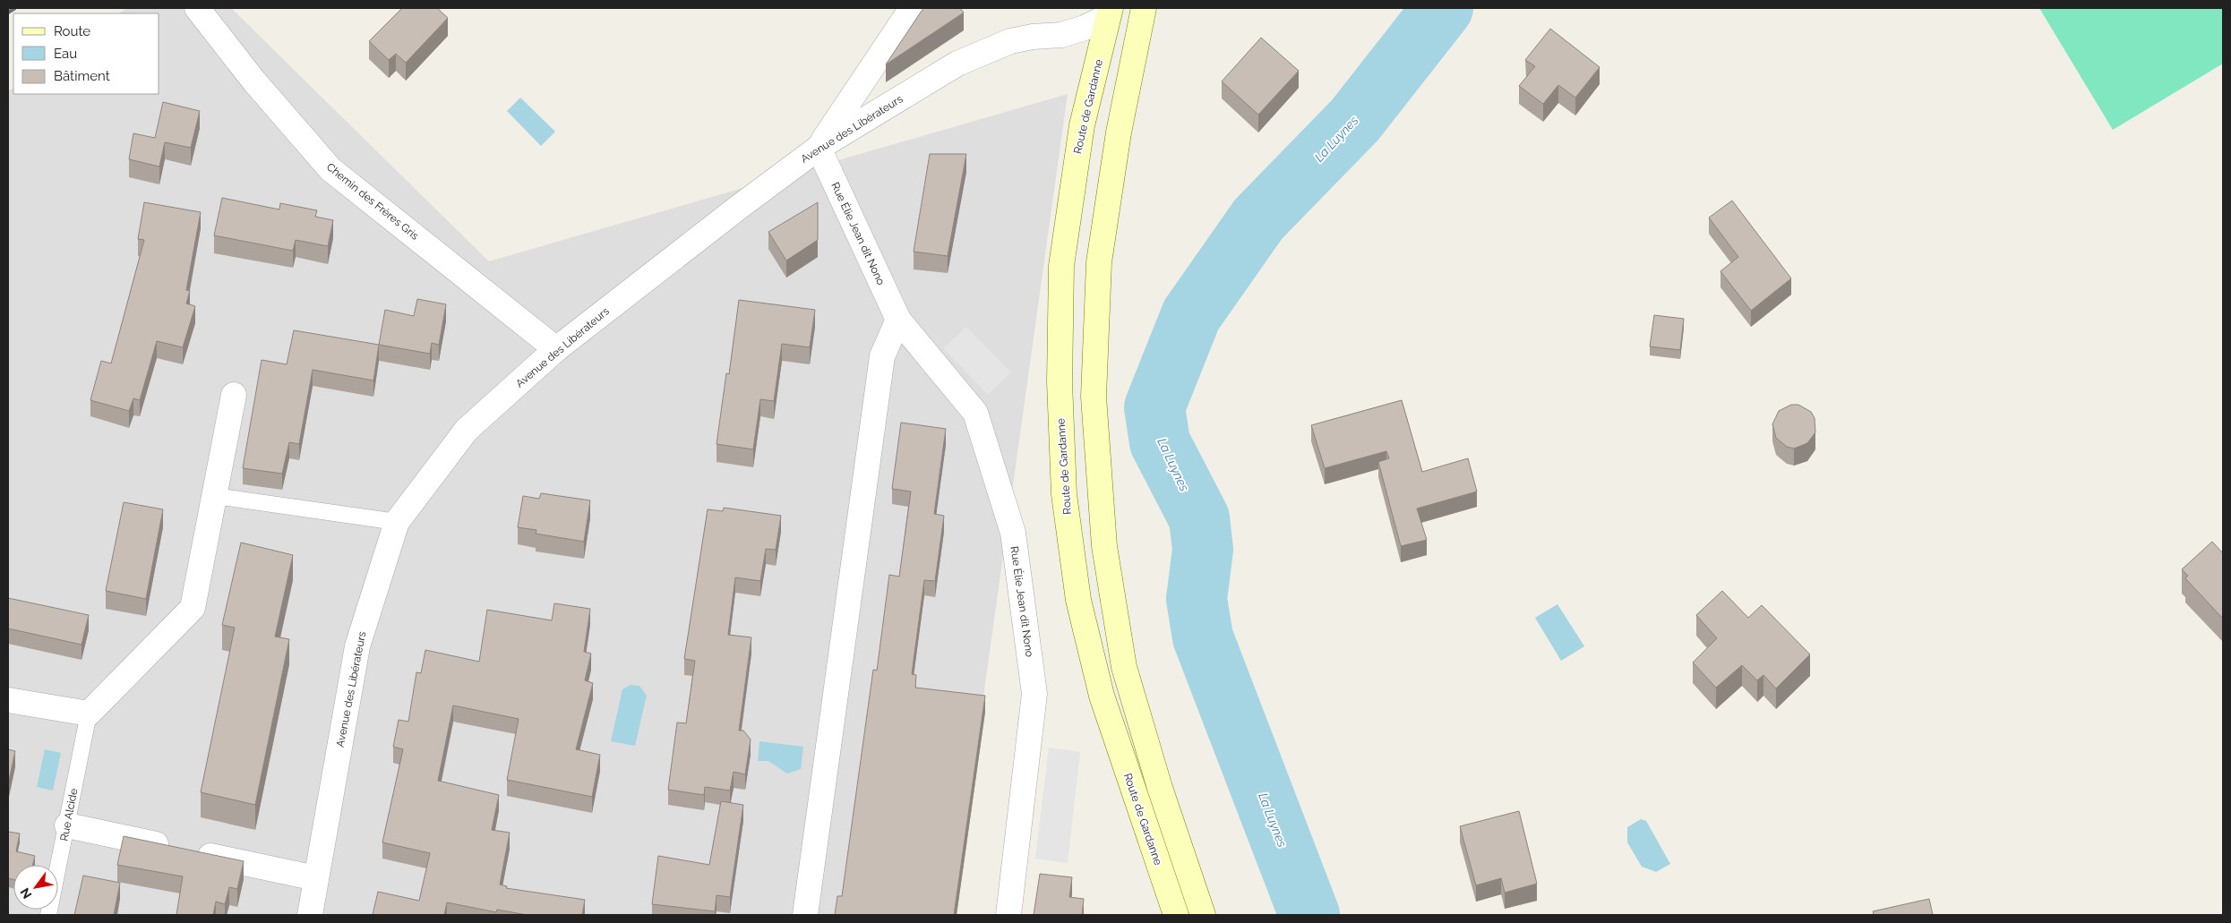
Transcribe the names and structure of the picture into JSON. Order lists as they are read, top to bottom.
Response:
{
  "streets": {
    "main road": ["Route de Gardanne"],
    "street": ["Avenue des Libérateurs", "Chemin des Frères Gris", "Rue Élie Jean dit Nono"],
    "lane": ["Rue Alcide"]
  },
  "crossings": [
    ["Route de Gardanne", "Avenue des Libérateurs"],
    ["Avenue des Libérateurs", "Chemin des Frères Gris"],
    ["Avenue des Libérateurs", "Rue Élie Jean dit Nono"]
  ],
  "water": ["La Luynes"],
  "legend": ["Route", "Eau", "Bâtiment"],
  "north": "bottom left"
}
